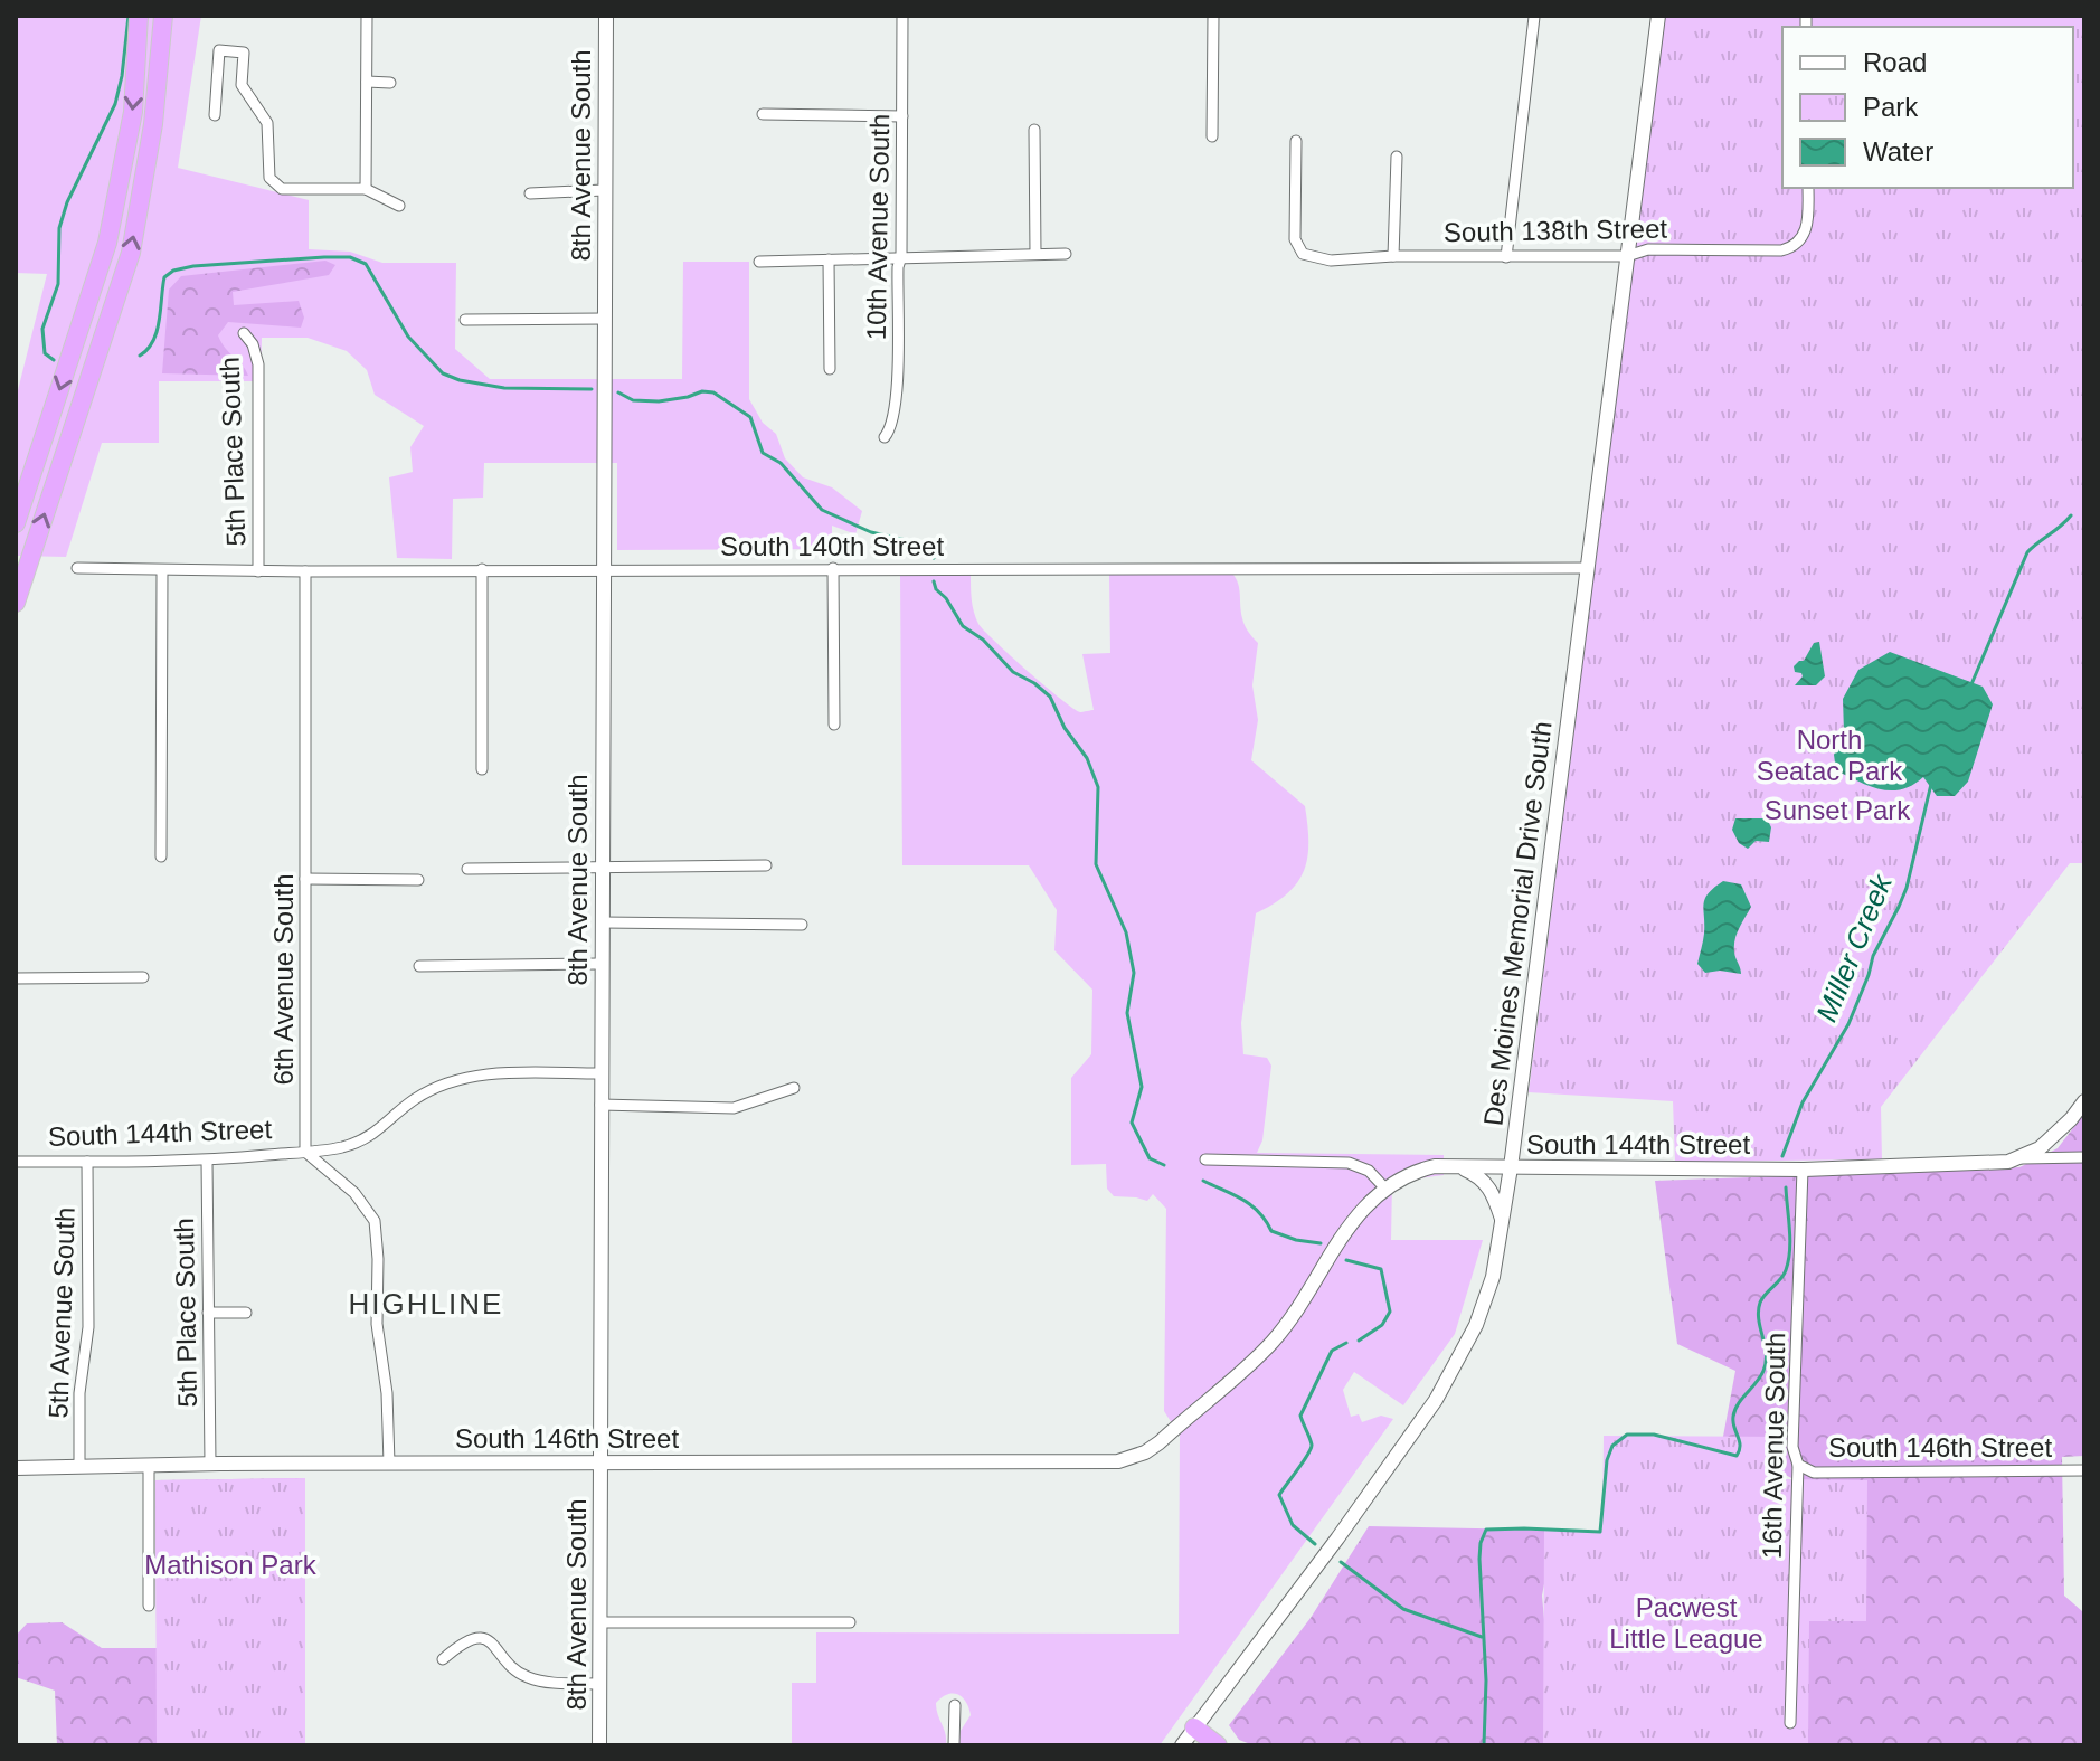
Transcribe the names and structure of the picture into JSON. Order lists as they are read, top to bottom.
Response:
{
  "streets": {
    "street": [
      "8th Avenue South",
      "10th Avenue South",
      "South 138th Street",
      "5th Place South",
      "South 140th Street",
      "Des Moines Memorial Drive South",
      "6th Avenue South",
      "South 144th Street",
      "5th Avenue South",
      "South 146th Street",
      "16th Avenue South"
    ]
  },
  "crossings": [
    ["8th Avenue South", "South 140th Street"],
    ["8th Avenue South", "South 144th Street"],
    ["8th Avenue South", "South 146th Street"],
    ["South 138th Street", "Des Moines Memorial Drive South"],
    ["5th Place South", "South 140th Street"],
    ["5th Place South", "South 144th Street"],
    ["5th Place South", "South 146th Street"],
    ["South 140th Street", "Des Moines Memorial Drive South"],
    ["South 140th Street", "6th Avenue South"],
    ["Des Moines Memorial Drive South", "South 144th Street"],
    ["6th Avenue South", "South 144th Street"],
    ["South 144th Street", "5th Avenue South"],
    ["South 144th Street", "South 146th Street"],
    ["South 144th Street", "16th Avenue South"],
    ["5th Avenue South", "South 146th Street"],
    ["South 146th Street", "16th Avenue South"]
  ],
  "districts": ["HIGHLINE"],
  "water": ["Miller Creek"],
  "parks": [
    "North Seatac Park",
    "Sunset Park",
    "Mathison Park",
    "Pacwest Little League"
  ],
  "legend": ["Road", "Park", "Water"]
}
